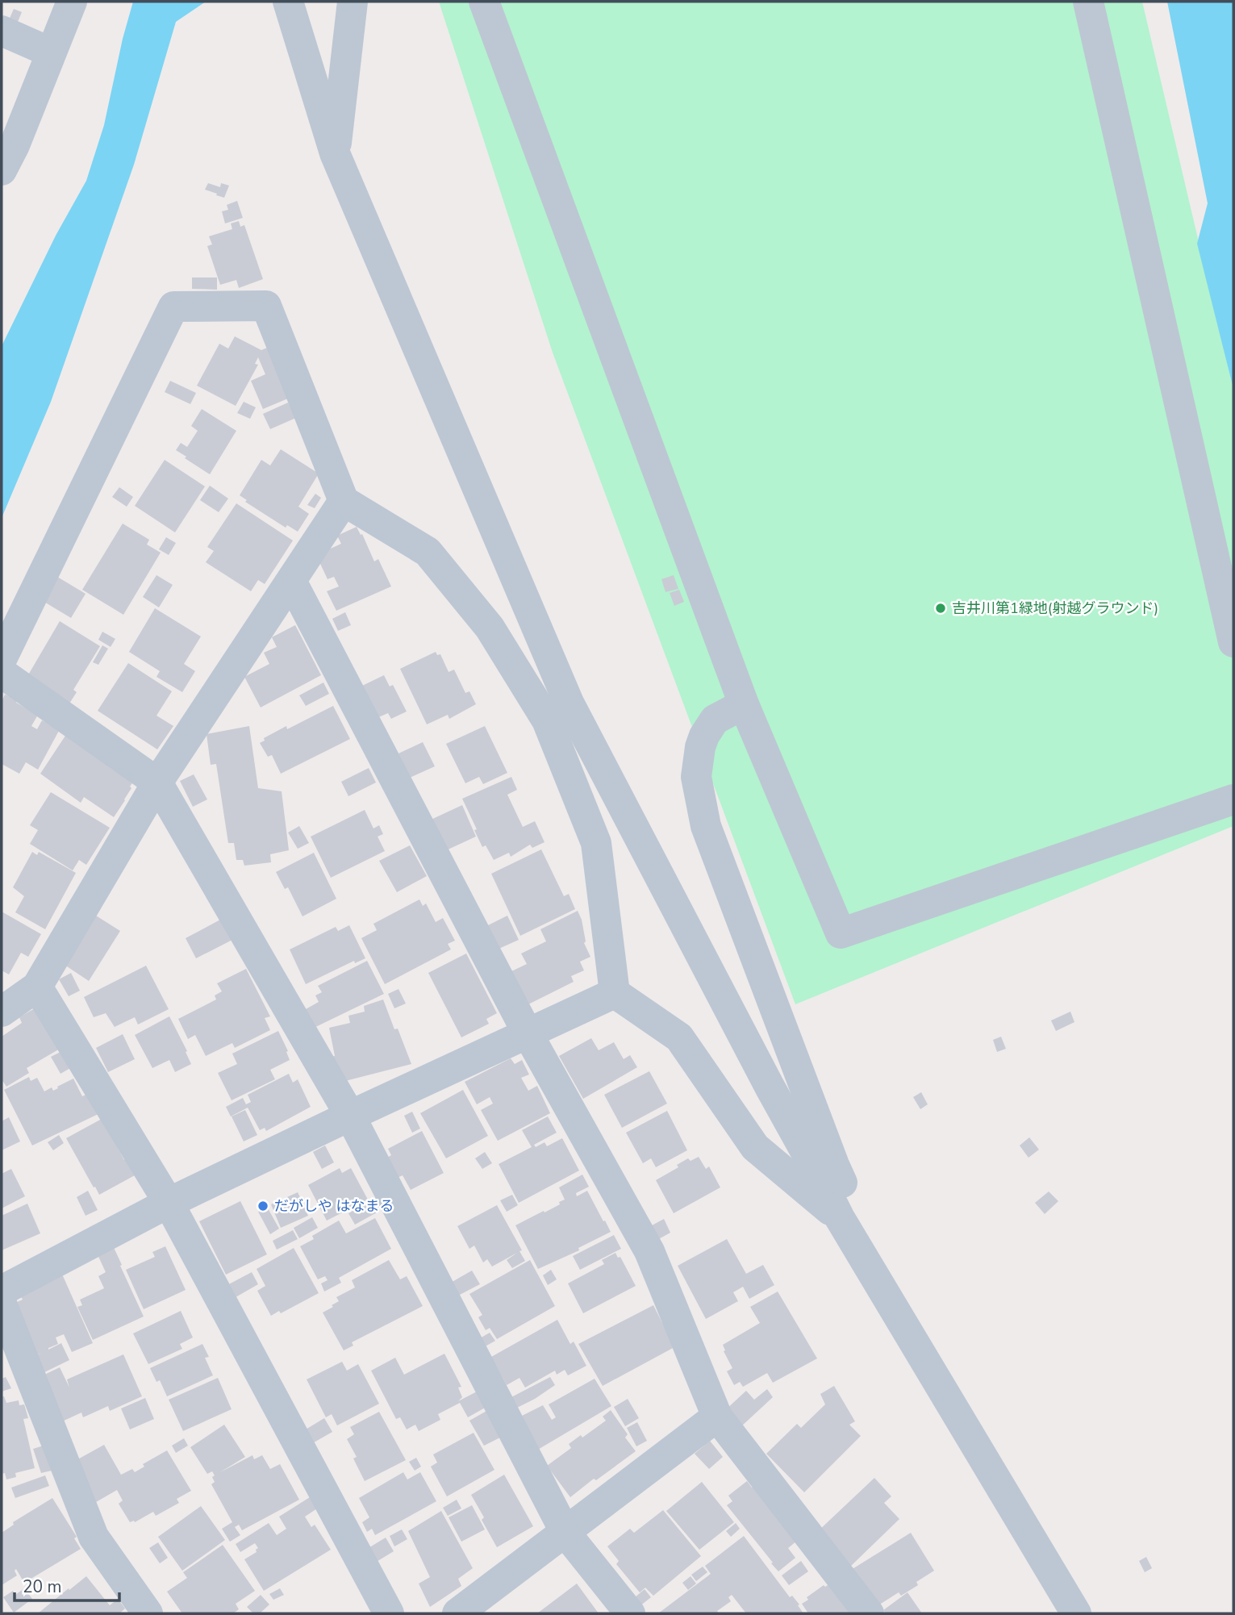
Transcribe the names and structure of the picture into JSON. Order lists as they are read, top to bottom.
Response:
{
  "places": ["吉井川第1緑地(射越グラウンド)", "だがしや はなまる"],
  "scale_bar": "20 m"
}
